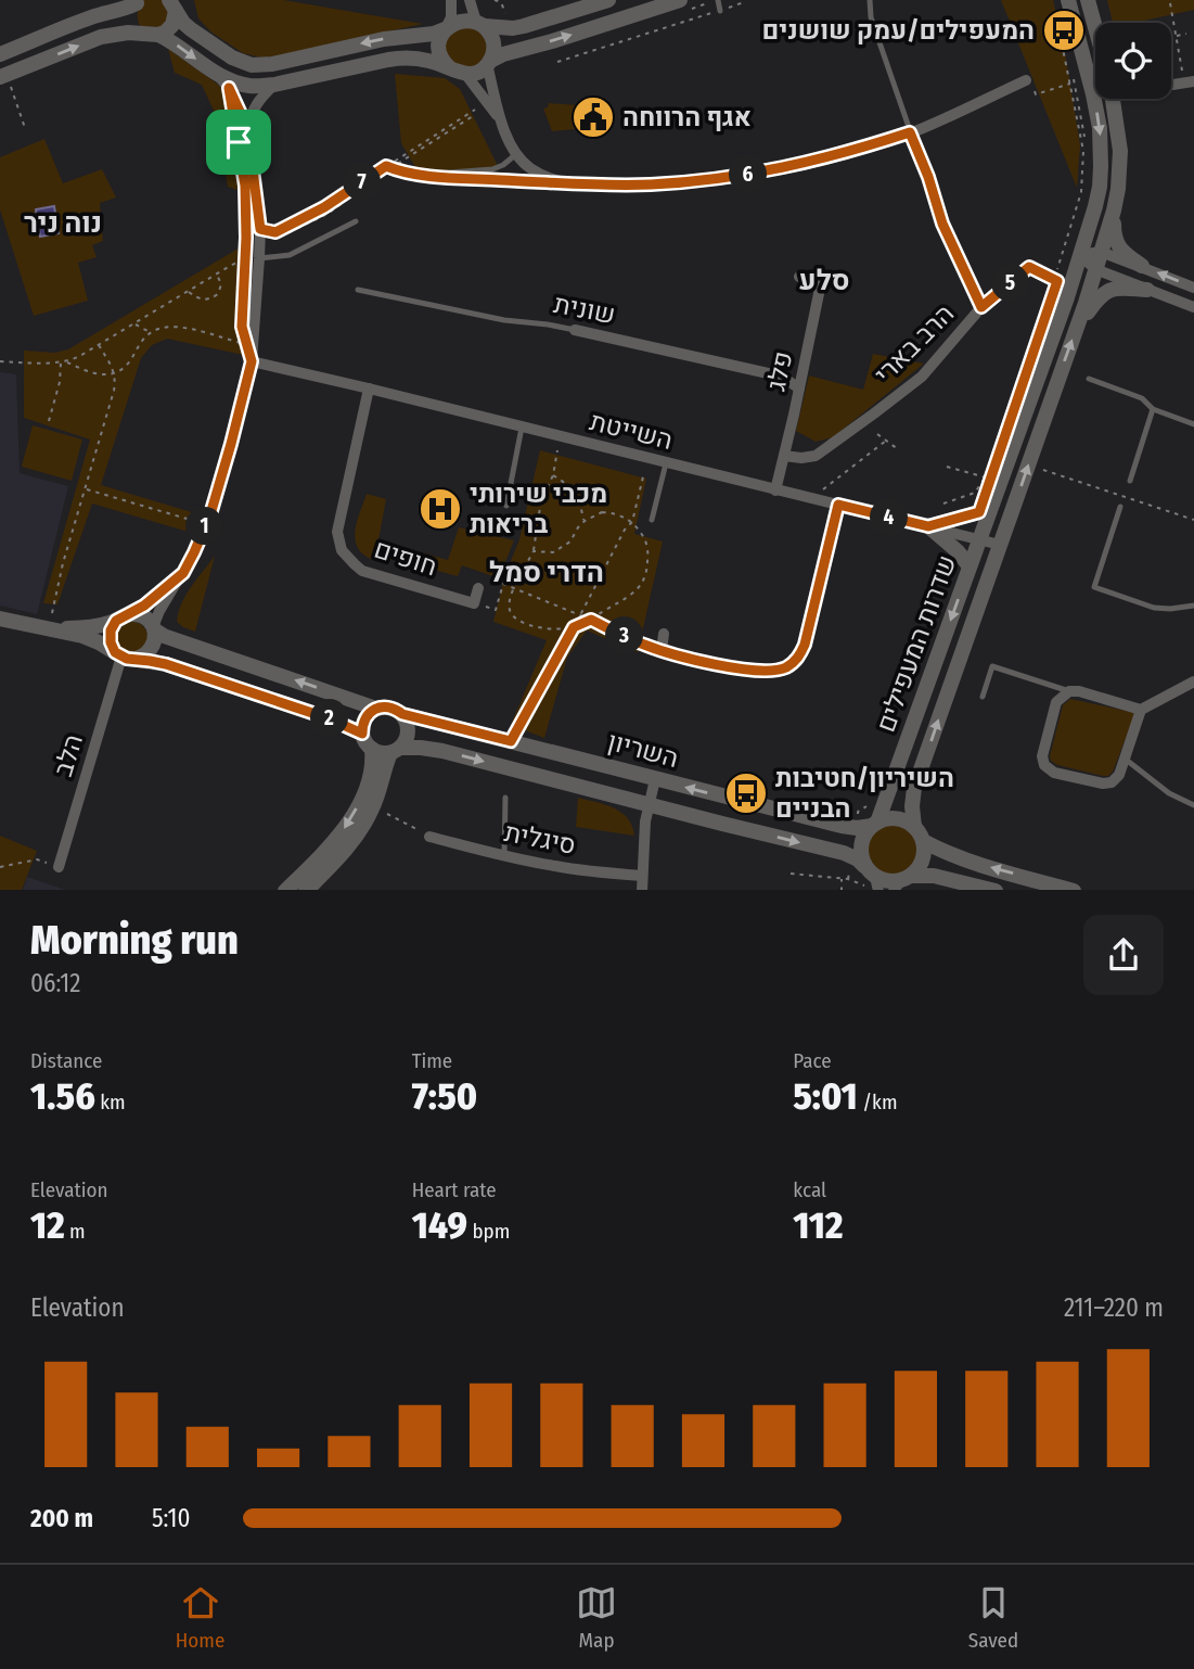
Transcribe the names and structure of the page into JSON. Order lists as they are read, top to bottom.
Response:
{
  "streets": {
    "street": [
      "שונית",
      "הרב בארי",
      "פלג",
      "השייטת",
      "חופים",
      "שדרות המעפילים",
      "השריון",
      "הלב",
      "סיגלית"
    ]
  },
  "crossings": [
    ["שונית", "פלג"],
    ["הרב בארי", "פלג"],
    ["הרב בארי", "שדרות המעפילים"],
    ["פלג", "השייטת"],
    ["השייטת", "חופים"],
    ["השייטת", "שדרות המעפילים"],
    ["שדרות המעפילים", "השריון"]
  ],
  "districts": ["נוה ניר", "סלע", "הדרי סמל"],
  "places": {
    "bus stop": ["המעפילים/עמק שושנים", "השיריון/חטיבות הבניים"],
    "public building": ["אגף הרווחה"],
    "hospital": ["מכבי שירותי בריאות"]
  },
  "page": {
    "pins": [
      "6",
      "7",
      "5",
      "4",
      "1",
      "3",
      "2"
    ],
    "heading": ["Morning run", "06:12"],
    "stats": [
      ["Distance", "1.56 km"],
      ["Time", "7:50"],
      ["Pace", "5:01 /km"],
      ["Elevation", "12 m"],
      ["Heart rate", "149 bpm"],
      ["kcal", "112"]
    ],
    "chart": ["Elevation", "211–220 m"],
    "list": [
      {
        "name": "200 m",
        "note": "5:10"
      }
    ],
    "tabs": ["Home", "Map", "Saved"]
  }
}
